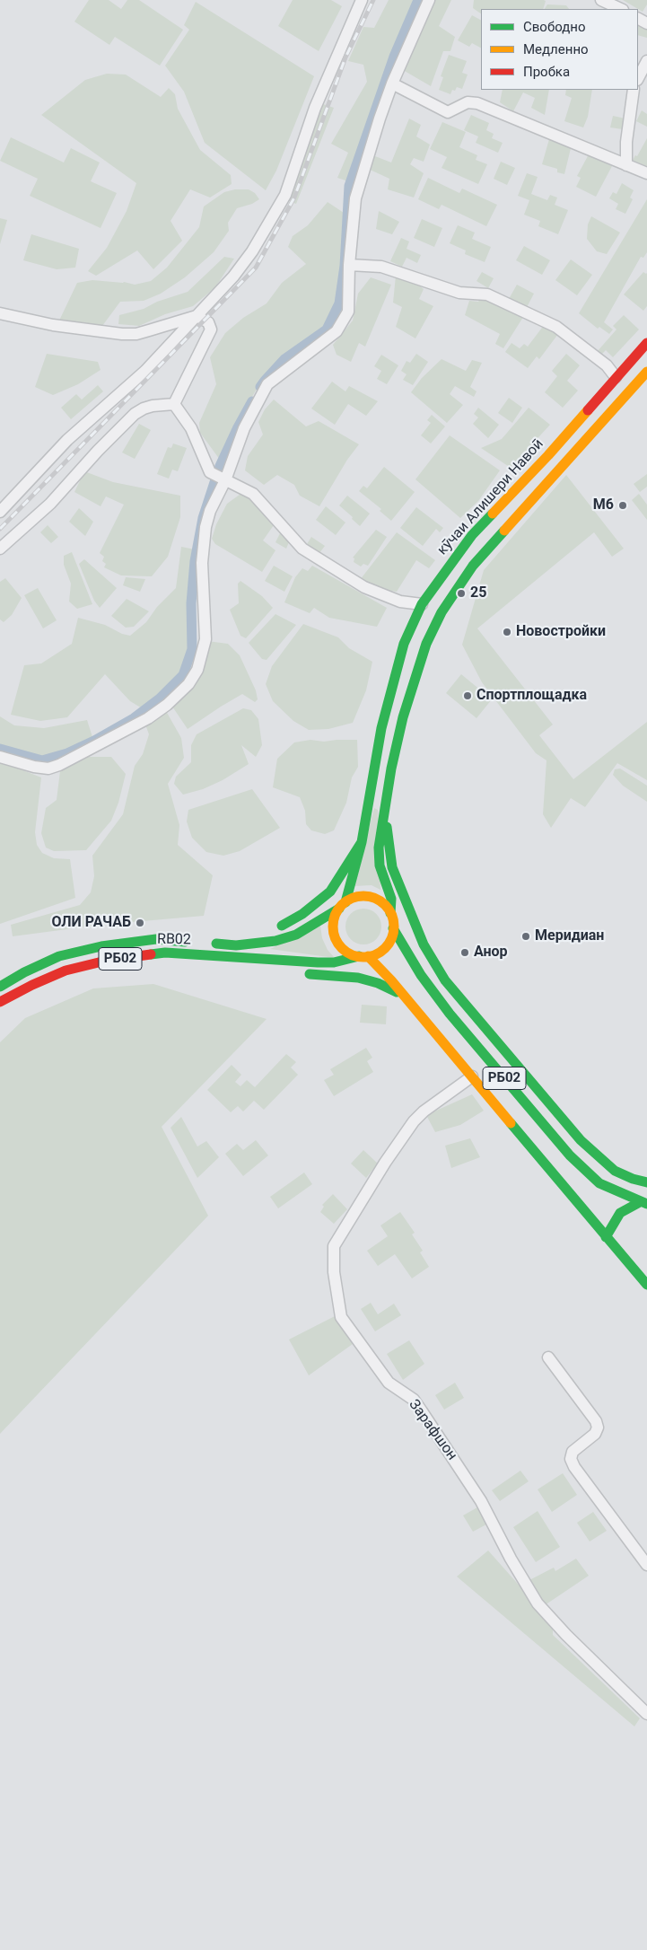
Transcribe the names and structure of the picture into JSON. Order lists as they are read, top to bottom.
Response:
{
  "streets": {
    "main road": ["кӯчаи Алишери Навоӣ", "RB02", "РБ02"],
    "street": ["Зарафшон"]
  },
  "crossings": [
    ["кӯчаи Алишери Навоӣ", "RB02"],
    ["кӯчаи Алишери Навоӣ", "РБ02"],
    ["RB02", "РБ02"],
    ["РБ02", "Зарафшон"]
  ],
  "places": [
    "М6",
    "25",
    "Новостройки",
    "Спортплощадка",
    "ОЛИ РАЧАБ",
    "Меридиан",
    "Анор"
  ],
  "legend": ["Свободно", "Медленно", "Пробка"]
}
